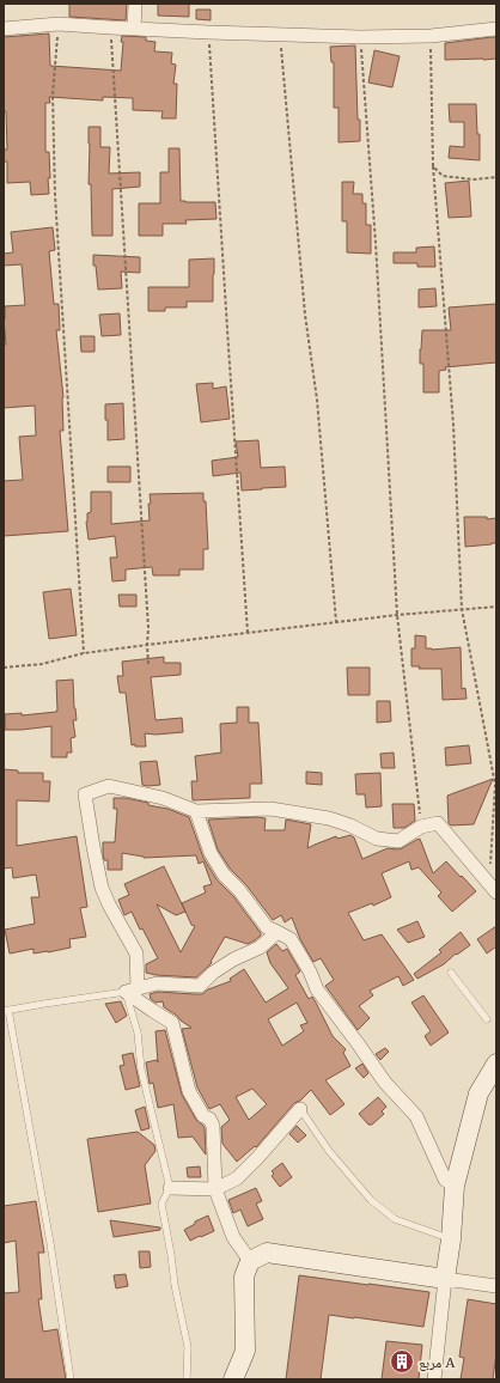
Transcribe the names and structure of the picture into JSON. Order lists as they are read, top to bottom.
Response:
{
  "places": {
    "building": ["مربع A"]
  }
}
